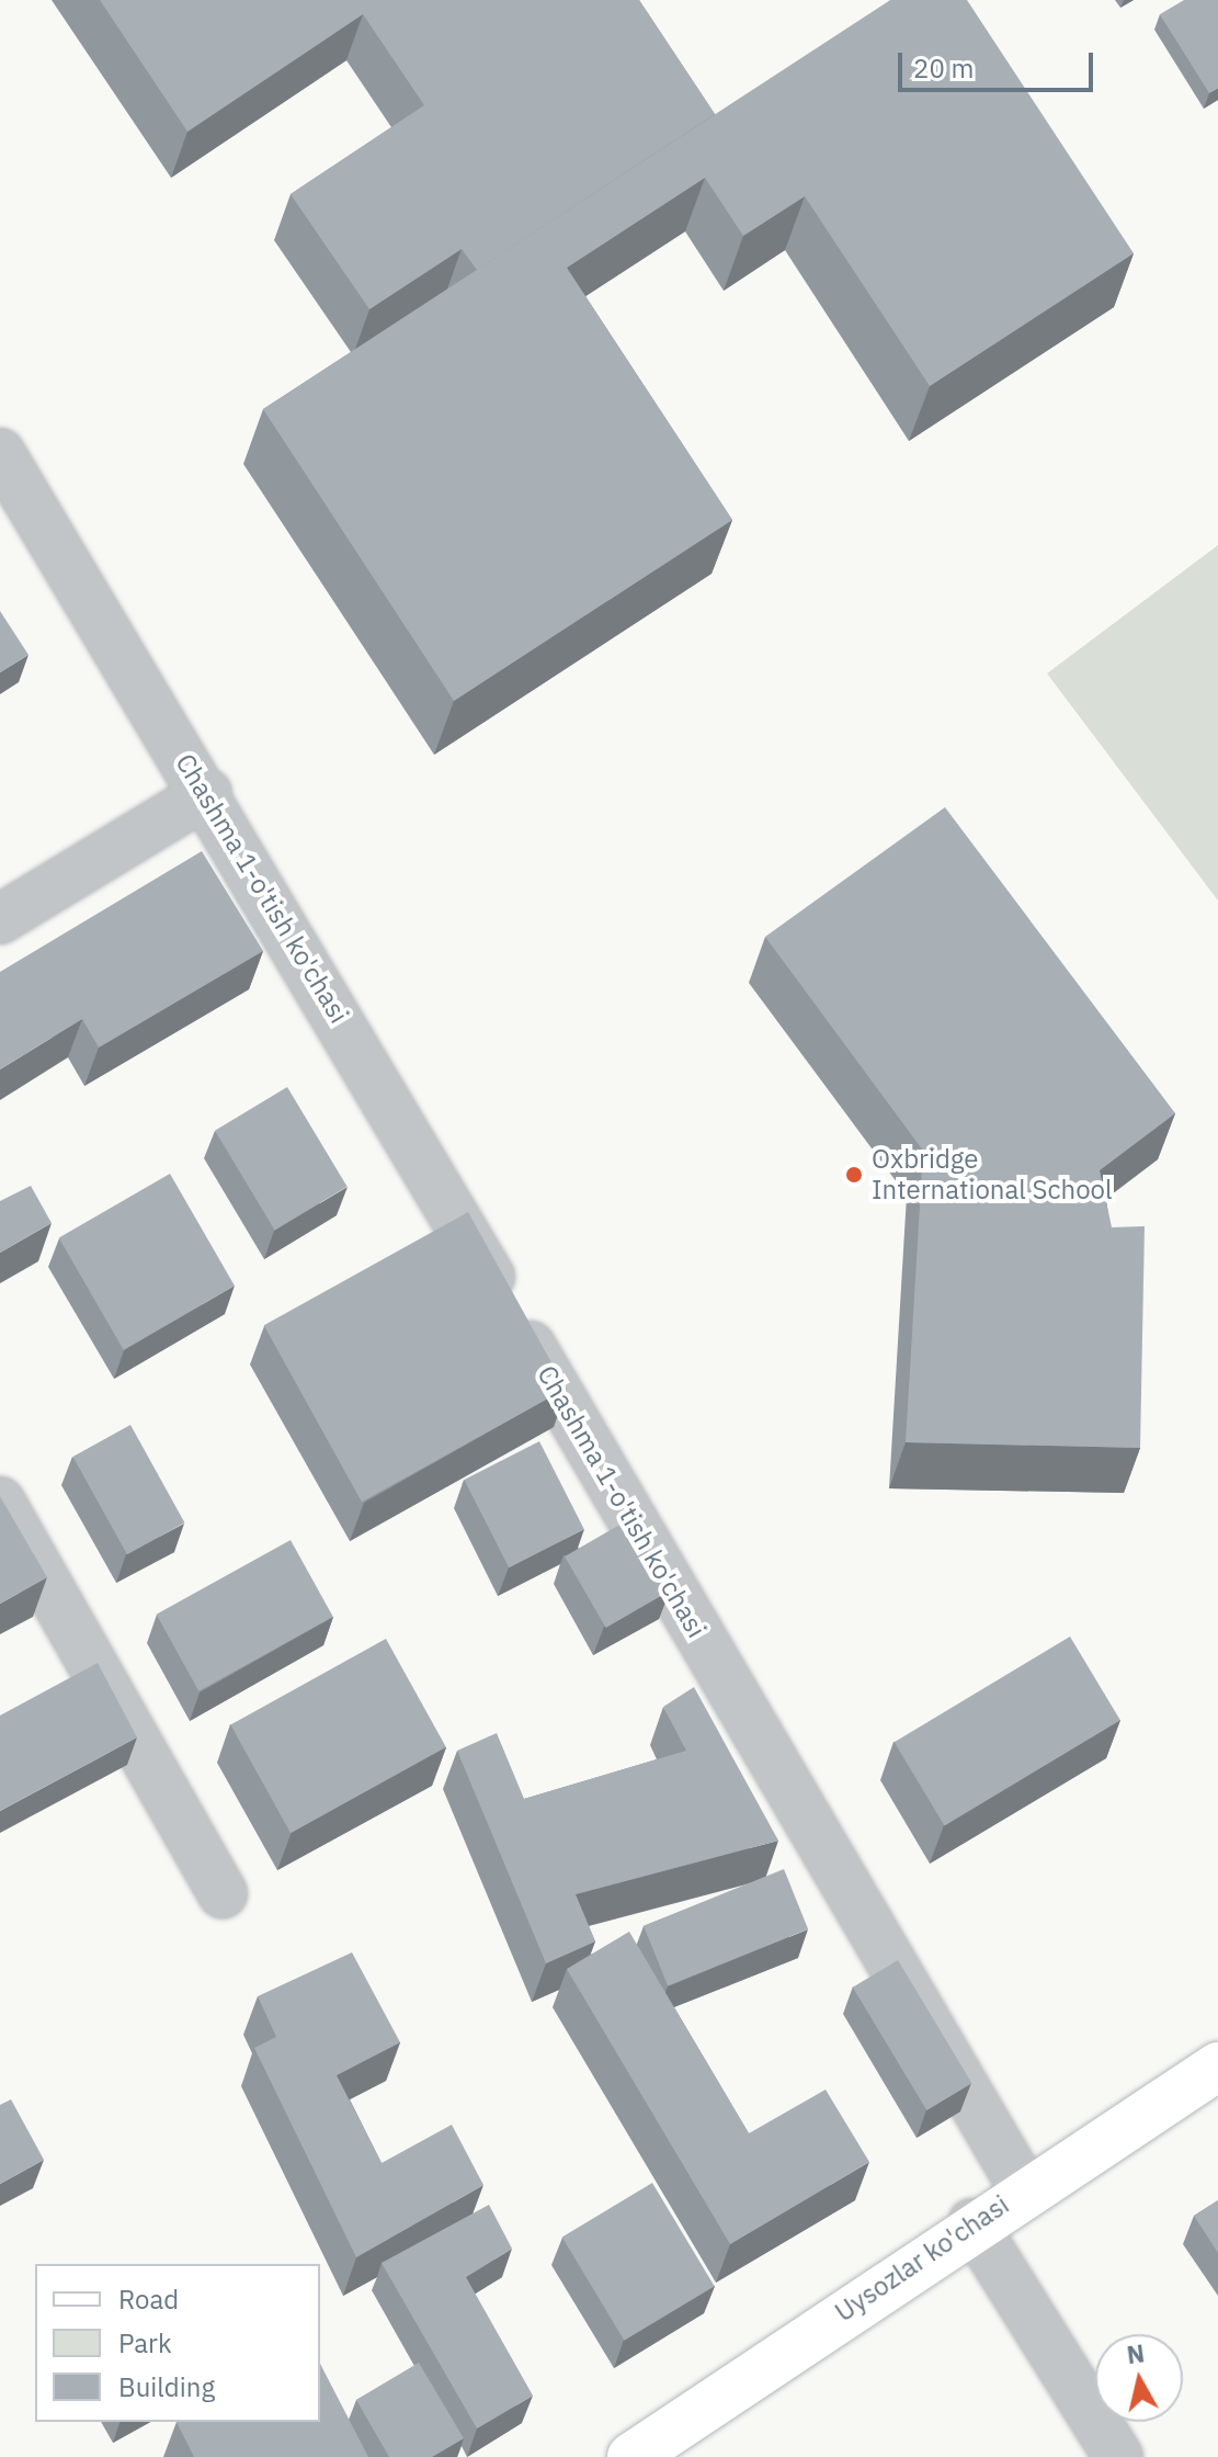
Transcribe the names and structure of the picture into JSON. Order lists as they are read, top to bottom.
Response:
{
  "streets": {
    "main road": ["Uysozlar ko'chasi"],
    "street": ["Chashma 1-o'tish ko'chasi"]
  },
  "crossings": [
    ["Chashma 1-o'tish ko'chasi", "Uysozlar ko'chasi"]
  ],
  "places": ["Oxbridge International School"],
  "legend": ["Road", "Park", "Building"],
  "scale_bar": "20 m",
  "north": "top"
}
